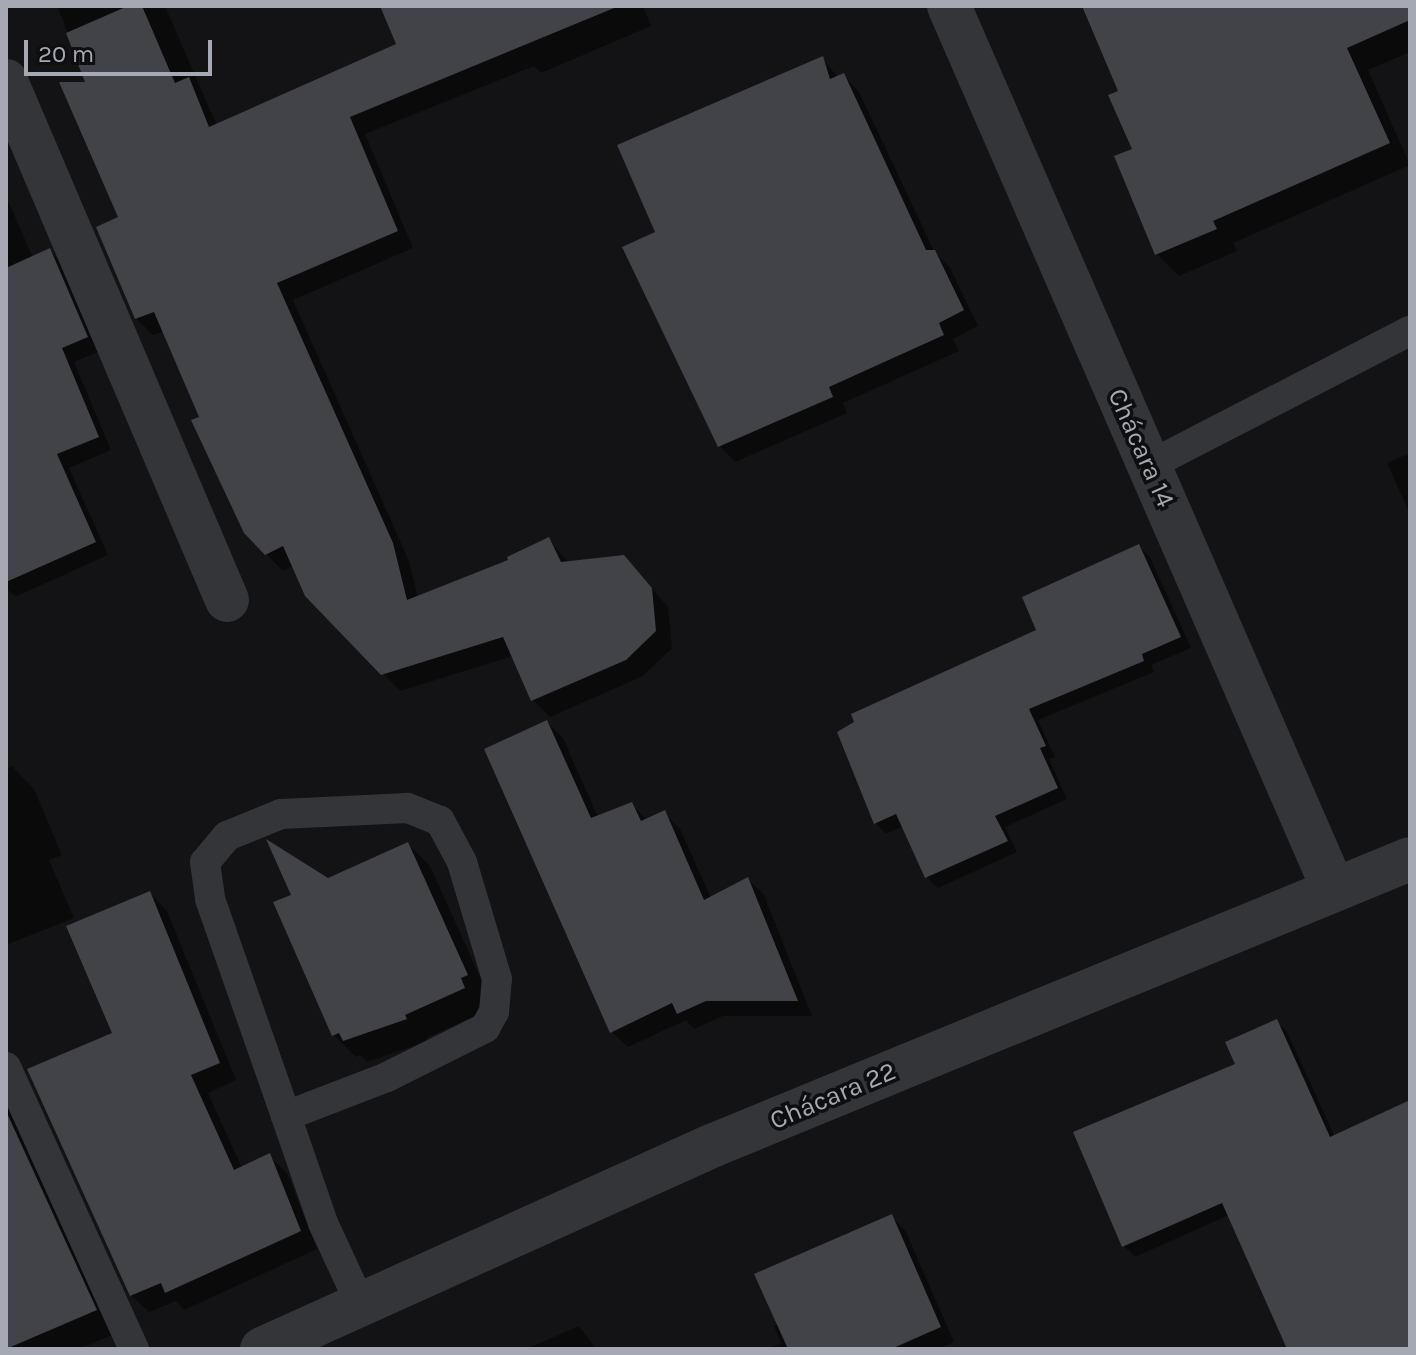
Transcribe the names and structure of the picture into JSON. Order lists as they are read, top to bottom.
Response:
{
  "streets": {
    "street": ["Chácara 14", "Chácara 22"]
  },
  "crossings": [
    ["Chácara 14", "Chácara 22"]
  ],
  "scale_bar": "20 m"
}
